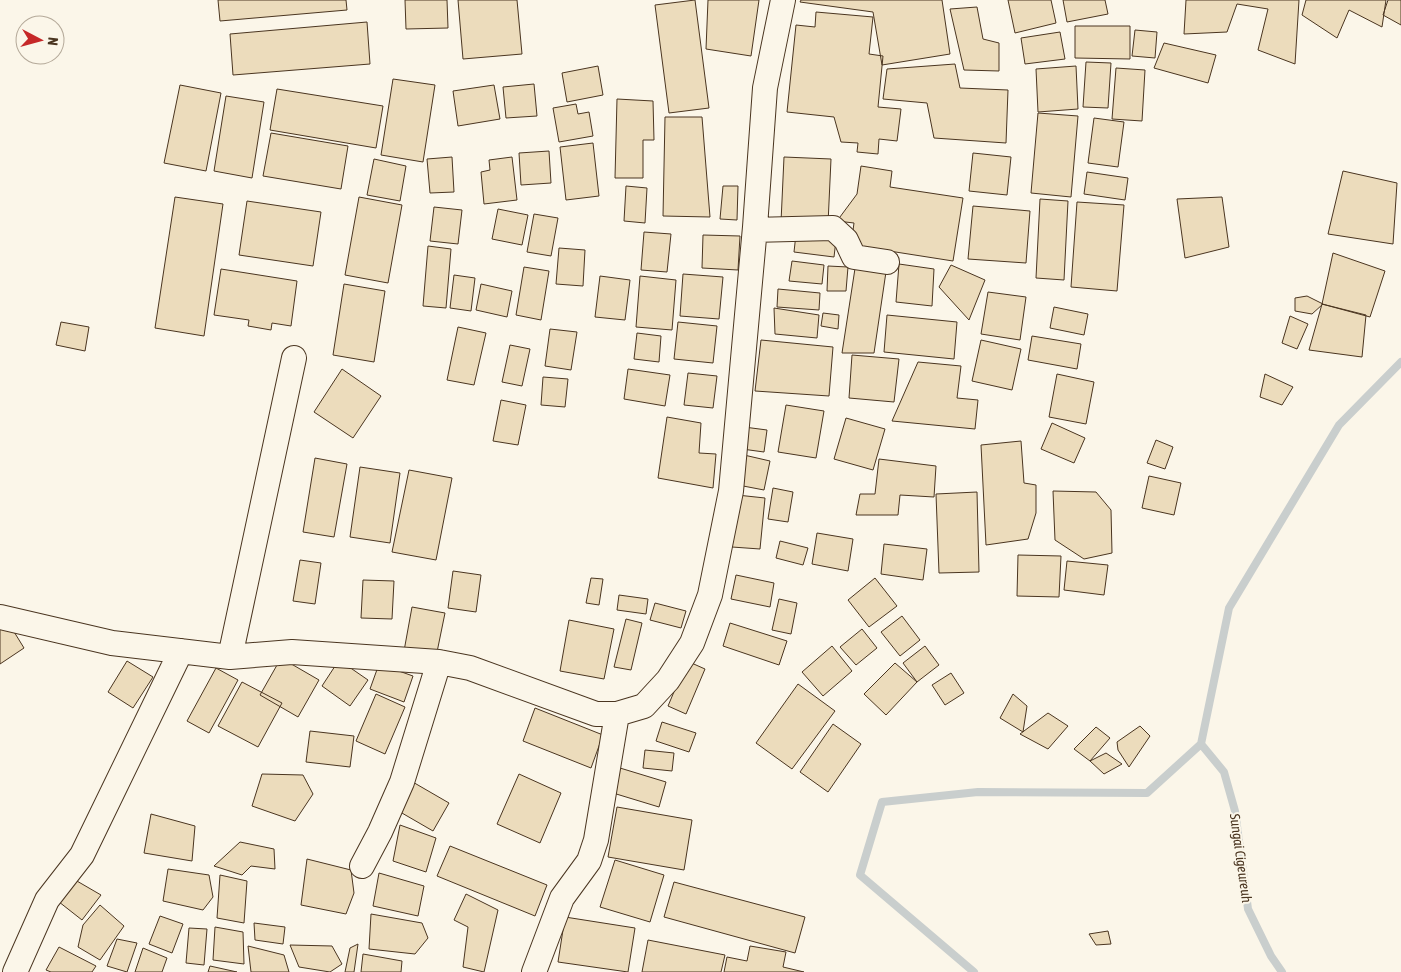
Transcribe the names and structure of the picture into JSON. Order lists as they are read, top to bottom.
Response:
{
  "water": ["Sungai Cigeureuh"],
  "north": "right"
}
